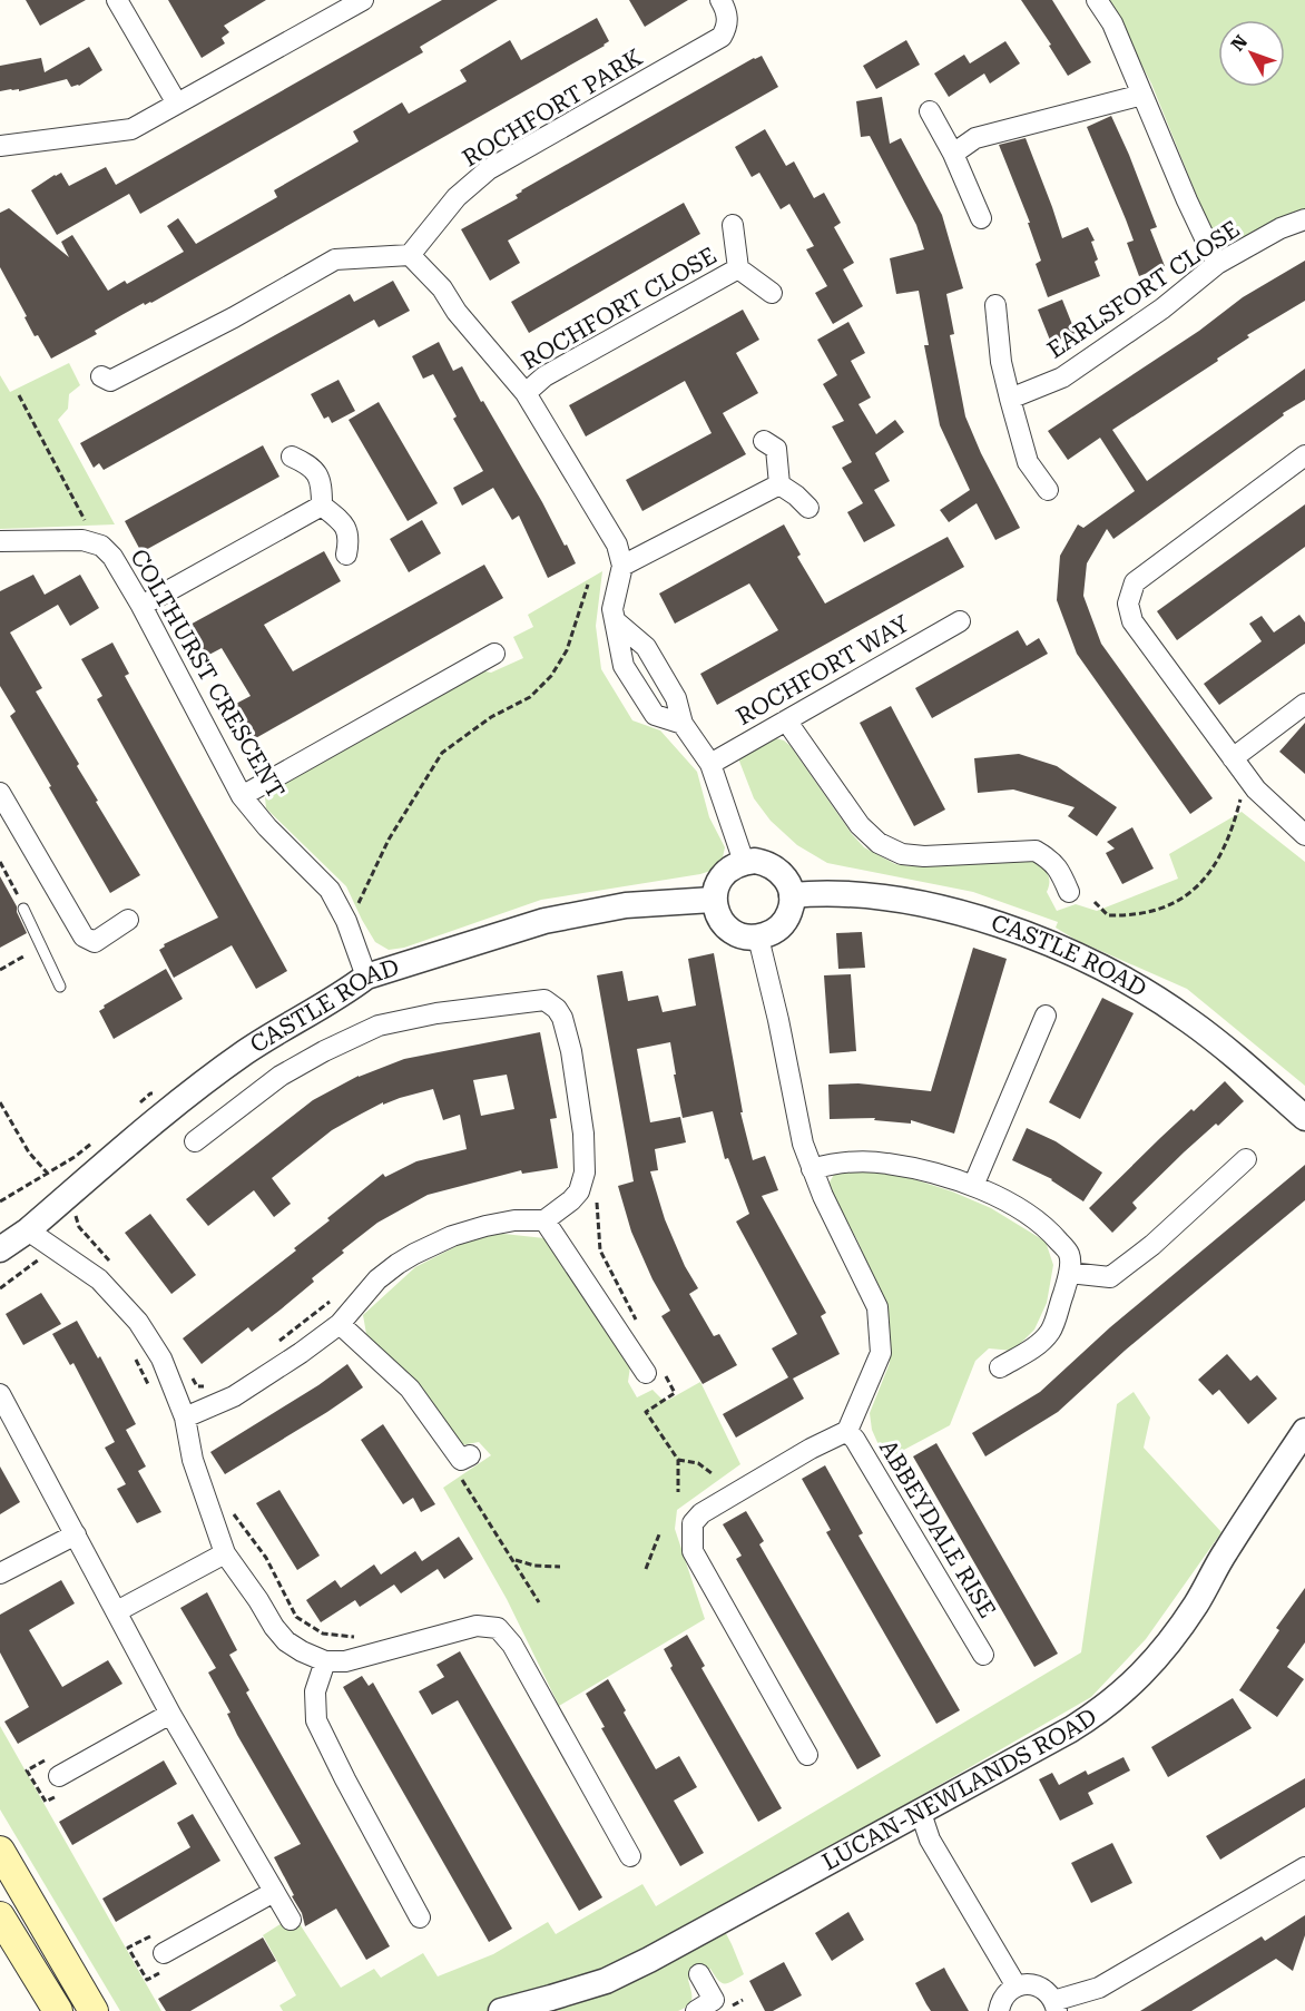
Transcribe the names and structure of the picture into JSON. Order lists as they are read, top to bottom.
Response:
{
  "streets": {
    "street": [
      "ROCHFORT PARK",
      "EARLSFORT CLOSE",
      "ROCHFORT CLOSE",
      "ROCHFORT WAY",
      "COLTHURST CRESCENT",
      "CASTLE ROAD",
      "ABBEYDALE RISE",
      "LUCAN-NEWLANDS ROAD"
    ]
  },
  "crossings": [
    ["COLTHURST CRESCENT", "CASTLE ROAD"]
  ],
  "north": "top left"
}
